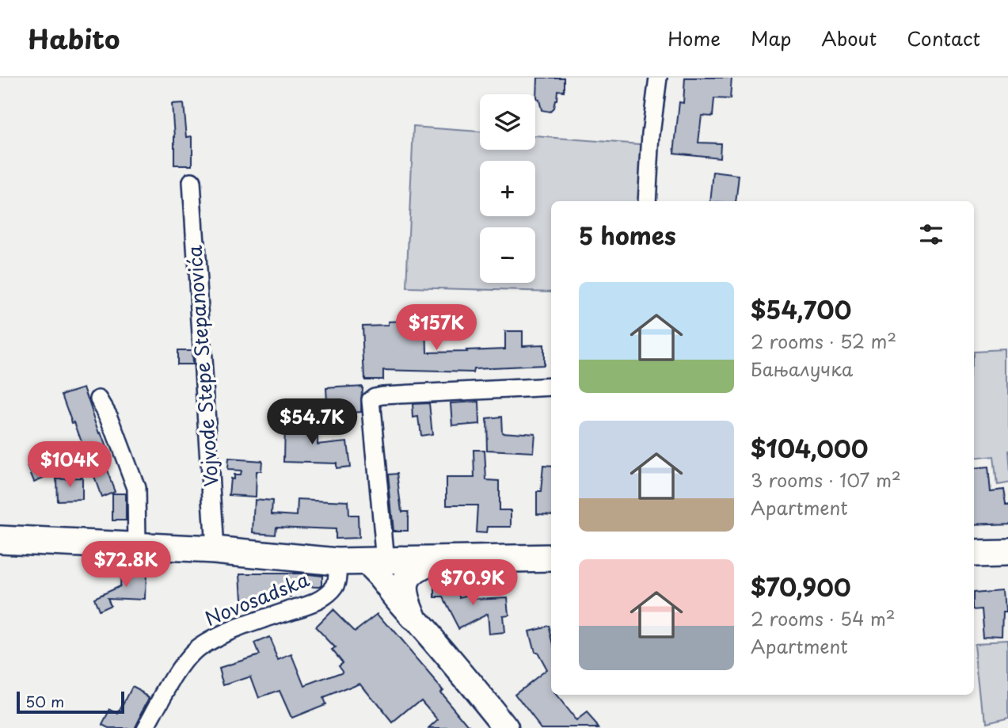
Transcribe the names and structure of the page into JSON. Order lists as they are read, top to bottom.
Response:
{
  "streets": {
    "street": ["Vojvode Stepe Stepanovića", "Novosadska"]
  },
  "scale_bar": "50 m",
  "page": {
    "header": "Habito",
    "nav": [
      "Home",
      "Map",
      "About",
      "Contact"
    ],
    "map_buttons": ["+", "−"],
    "heading": "5 homes",
    "list": [
      {
        "name": "$54,700",
        "note": "2 rooms · 52 m² · Бањалучка"
      },
      {
        "name": "$104,000",
        "note": "3 rooms · 107 m² · Apartment"
      },
      {
        "name": "$70,900",
        "note": "2 rooms · 54 m² · Apartment"
      }
    ],
    "price": [
      "$157K",
      "$54.7K",
      "$104K",
      "$72.8K",
      "$70.9K"
    ],
    "scale": "50 m"
  }
}
